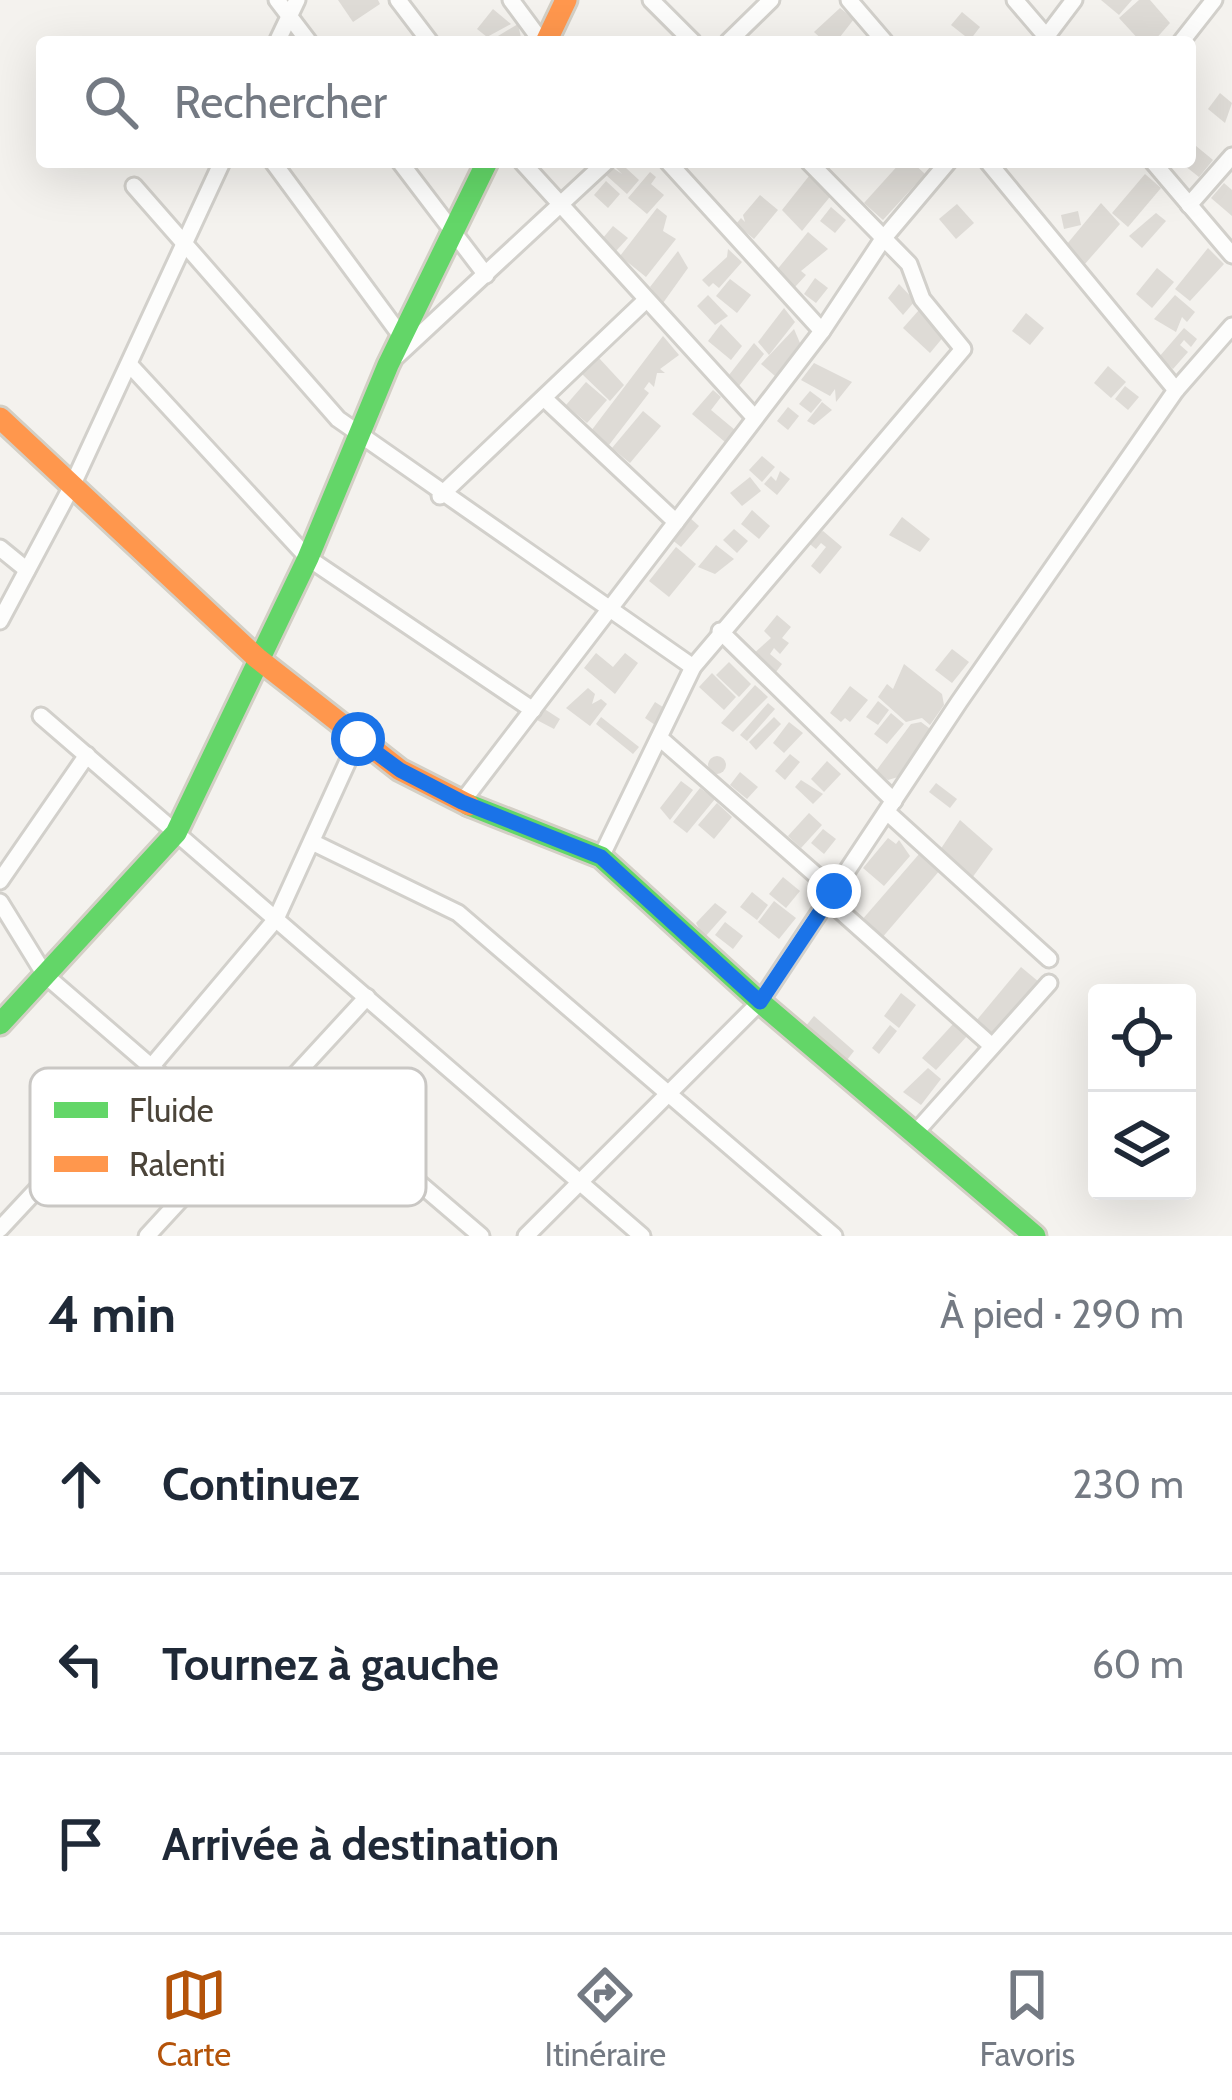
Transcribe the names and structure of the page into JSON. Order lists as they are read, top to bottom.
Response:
{
  "legend": ["Fluide", "Ralenti"],
  "page": {
    "search": "Rechercher",
    "heading": ["4 min", "À pied · 290 m"],
    "list": [
      ["Continuez", "230 m"],
      ["Tournez à gauche", "60 m"],
      "Arrivée à destination"
    ],
    "nav": ["Carte", "Itinéraire", "Favoris"]
  }
}
